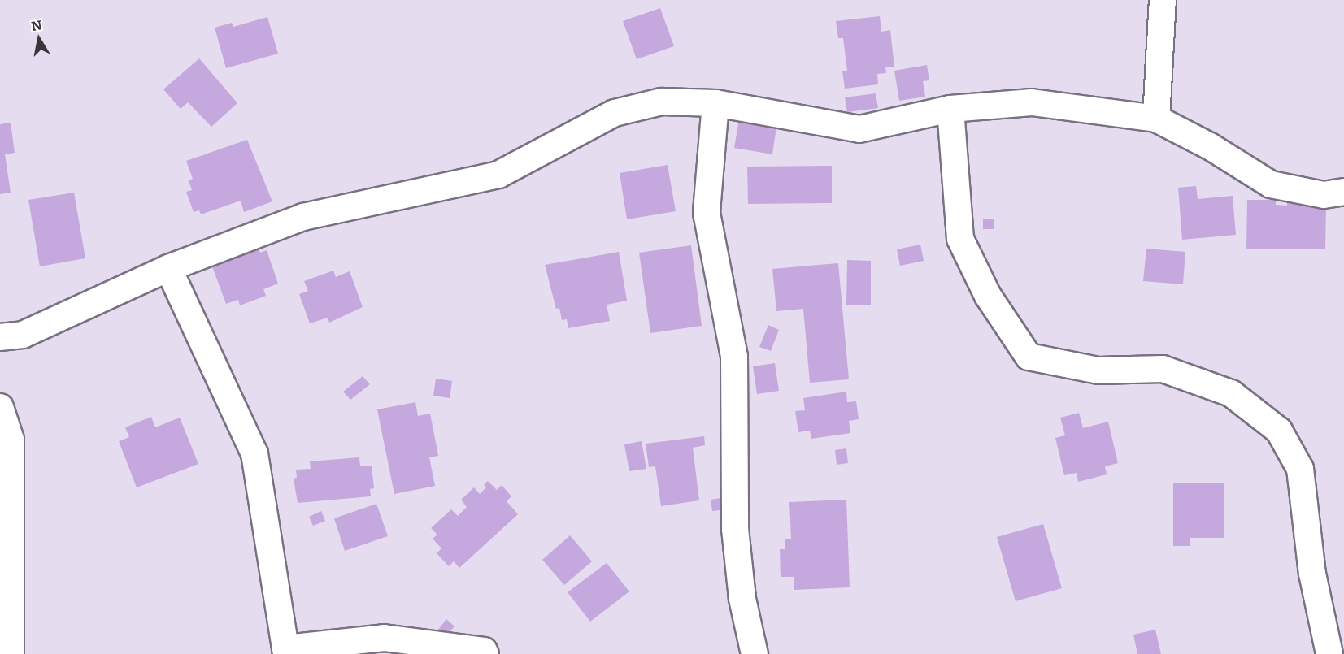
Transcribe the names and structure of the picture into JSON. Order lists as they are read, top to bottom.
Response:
{
  "north": "top"
}
